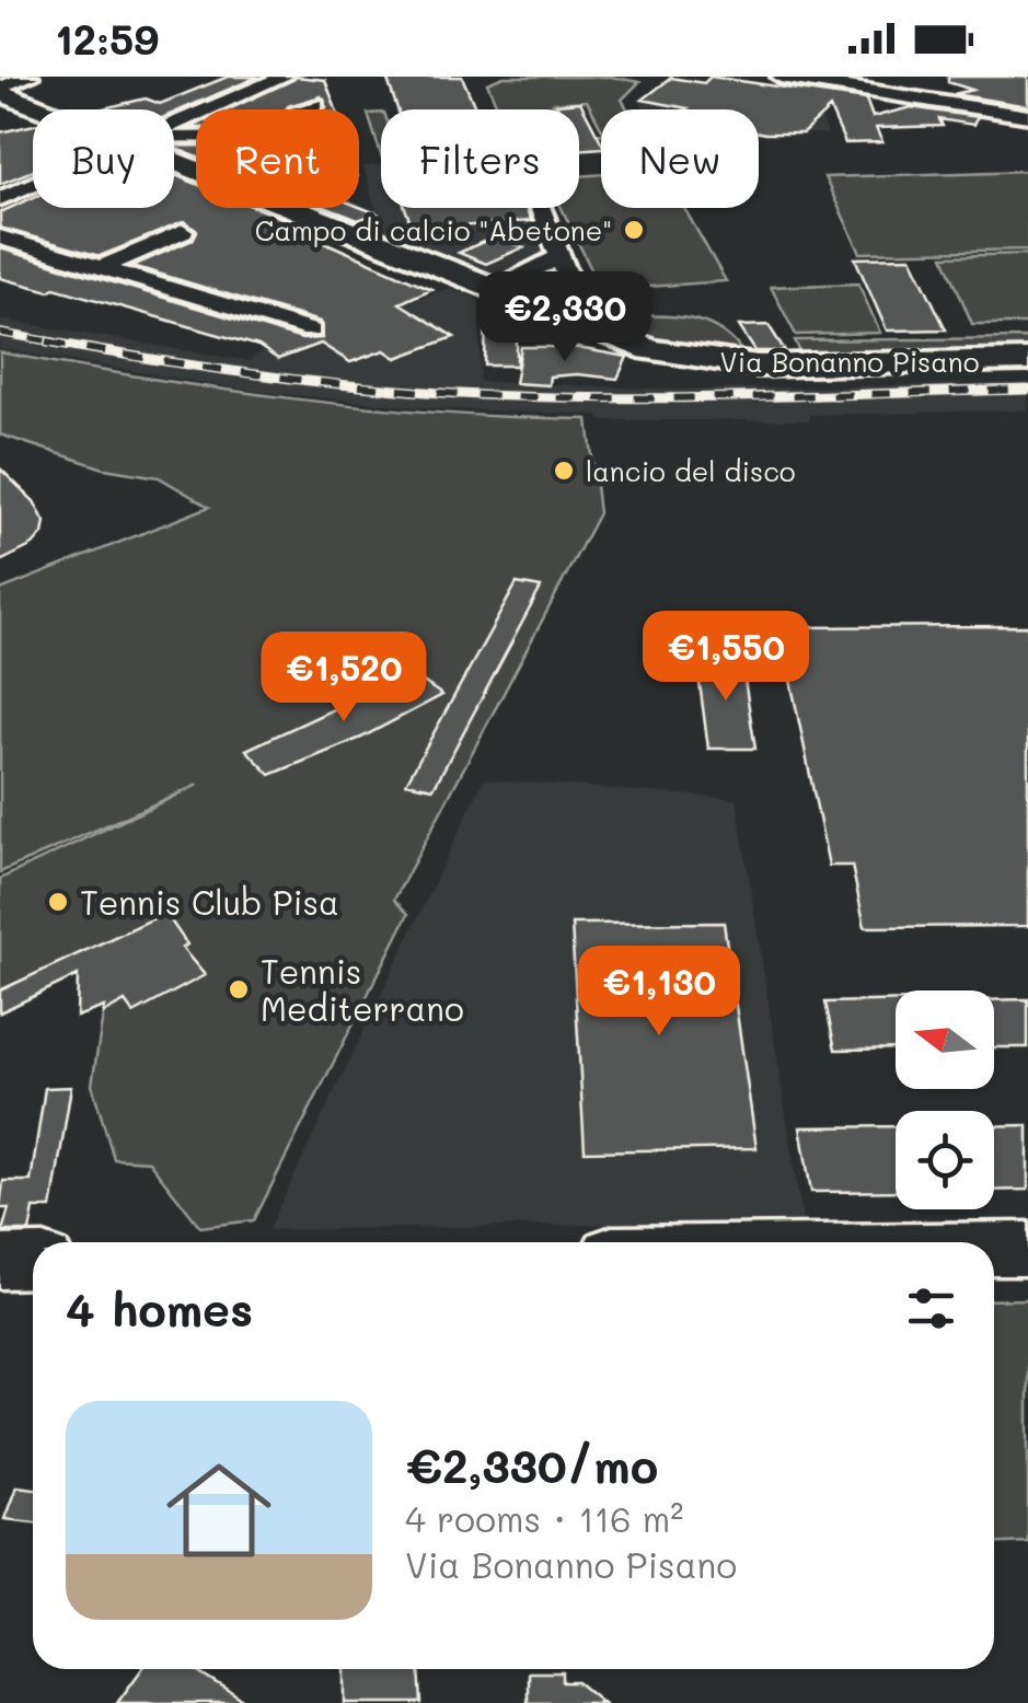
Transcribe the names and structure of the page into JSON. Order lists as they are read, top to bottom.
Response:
{
  "streets": {
    "main road": ["Via Bonanno Pisano"]
  },
  "places": [
    "Campo di calcio \"Abetone\"",
    "lancio del disco",
    "Tennis Club Pisa",
    "Tennis Mediterrano"
  ],
  "north": "left",
  "page": {
    "status": "12:59",
    "chip": [
      "Buy",
      "Rent",
      "Filters",
      "New"
    ],
    "price": [
      "€2,330",
      "€1,550",
      "€1,520",
      "€1,130"
    ],
    "heading": "4 homes",
    "list": [
      {
        "name": "€2,330/mo",
        "note": "4 rooms · 116 m² · Via Bonanno Pisano"
      }
    ]
  }
}
